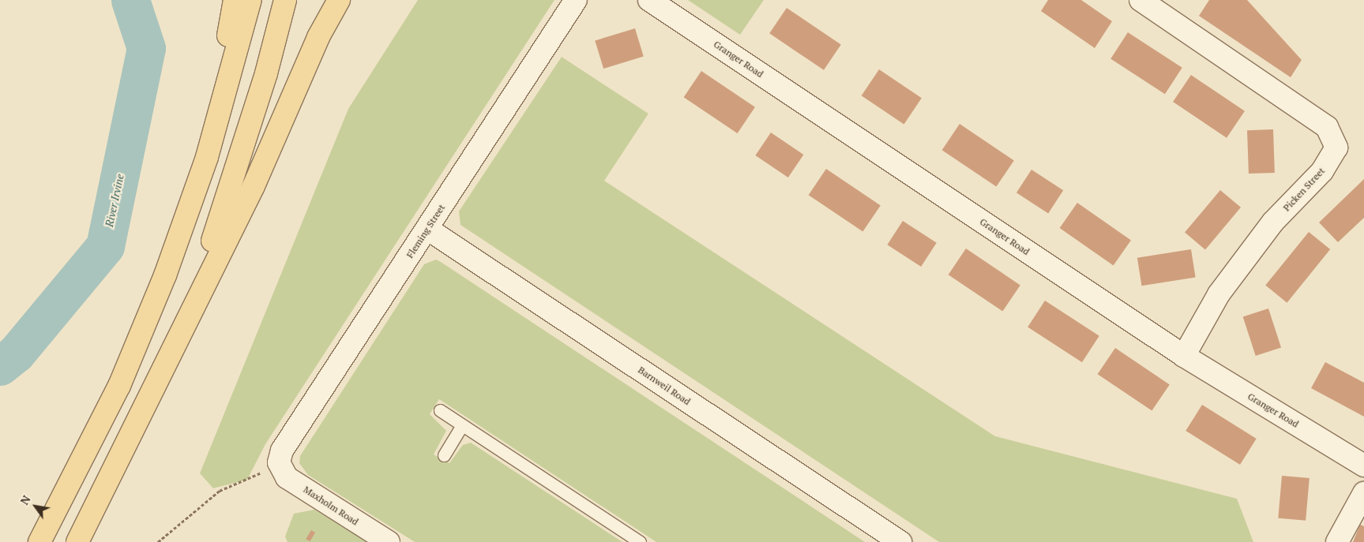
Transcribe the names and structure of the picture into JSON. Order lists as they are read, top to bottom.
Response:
{
  "streets": {
    "street": [
      "Granger Road",
      "Picken Street",
      "Fleming Street",
      "Barnweil Road",
      "Maxholm Road"
    ]
  },
  "crossings": [
    ["Granger Road", "Picken Street"],
    ["Fleming Street", "Barnweil Road"],
    ["Fleming Street", "Maxholm Road"]
  ],
  "water": ["River Irvine"],
  "north": "top left"
}
